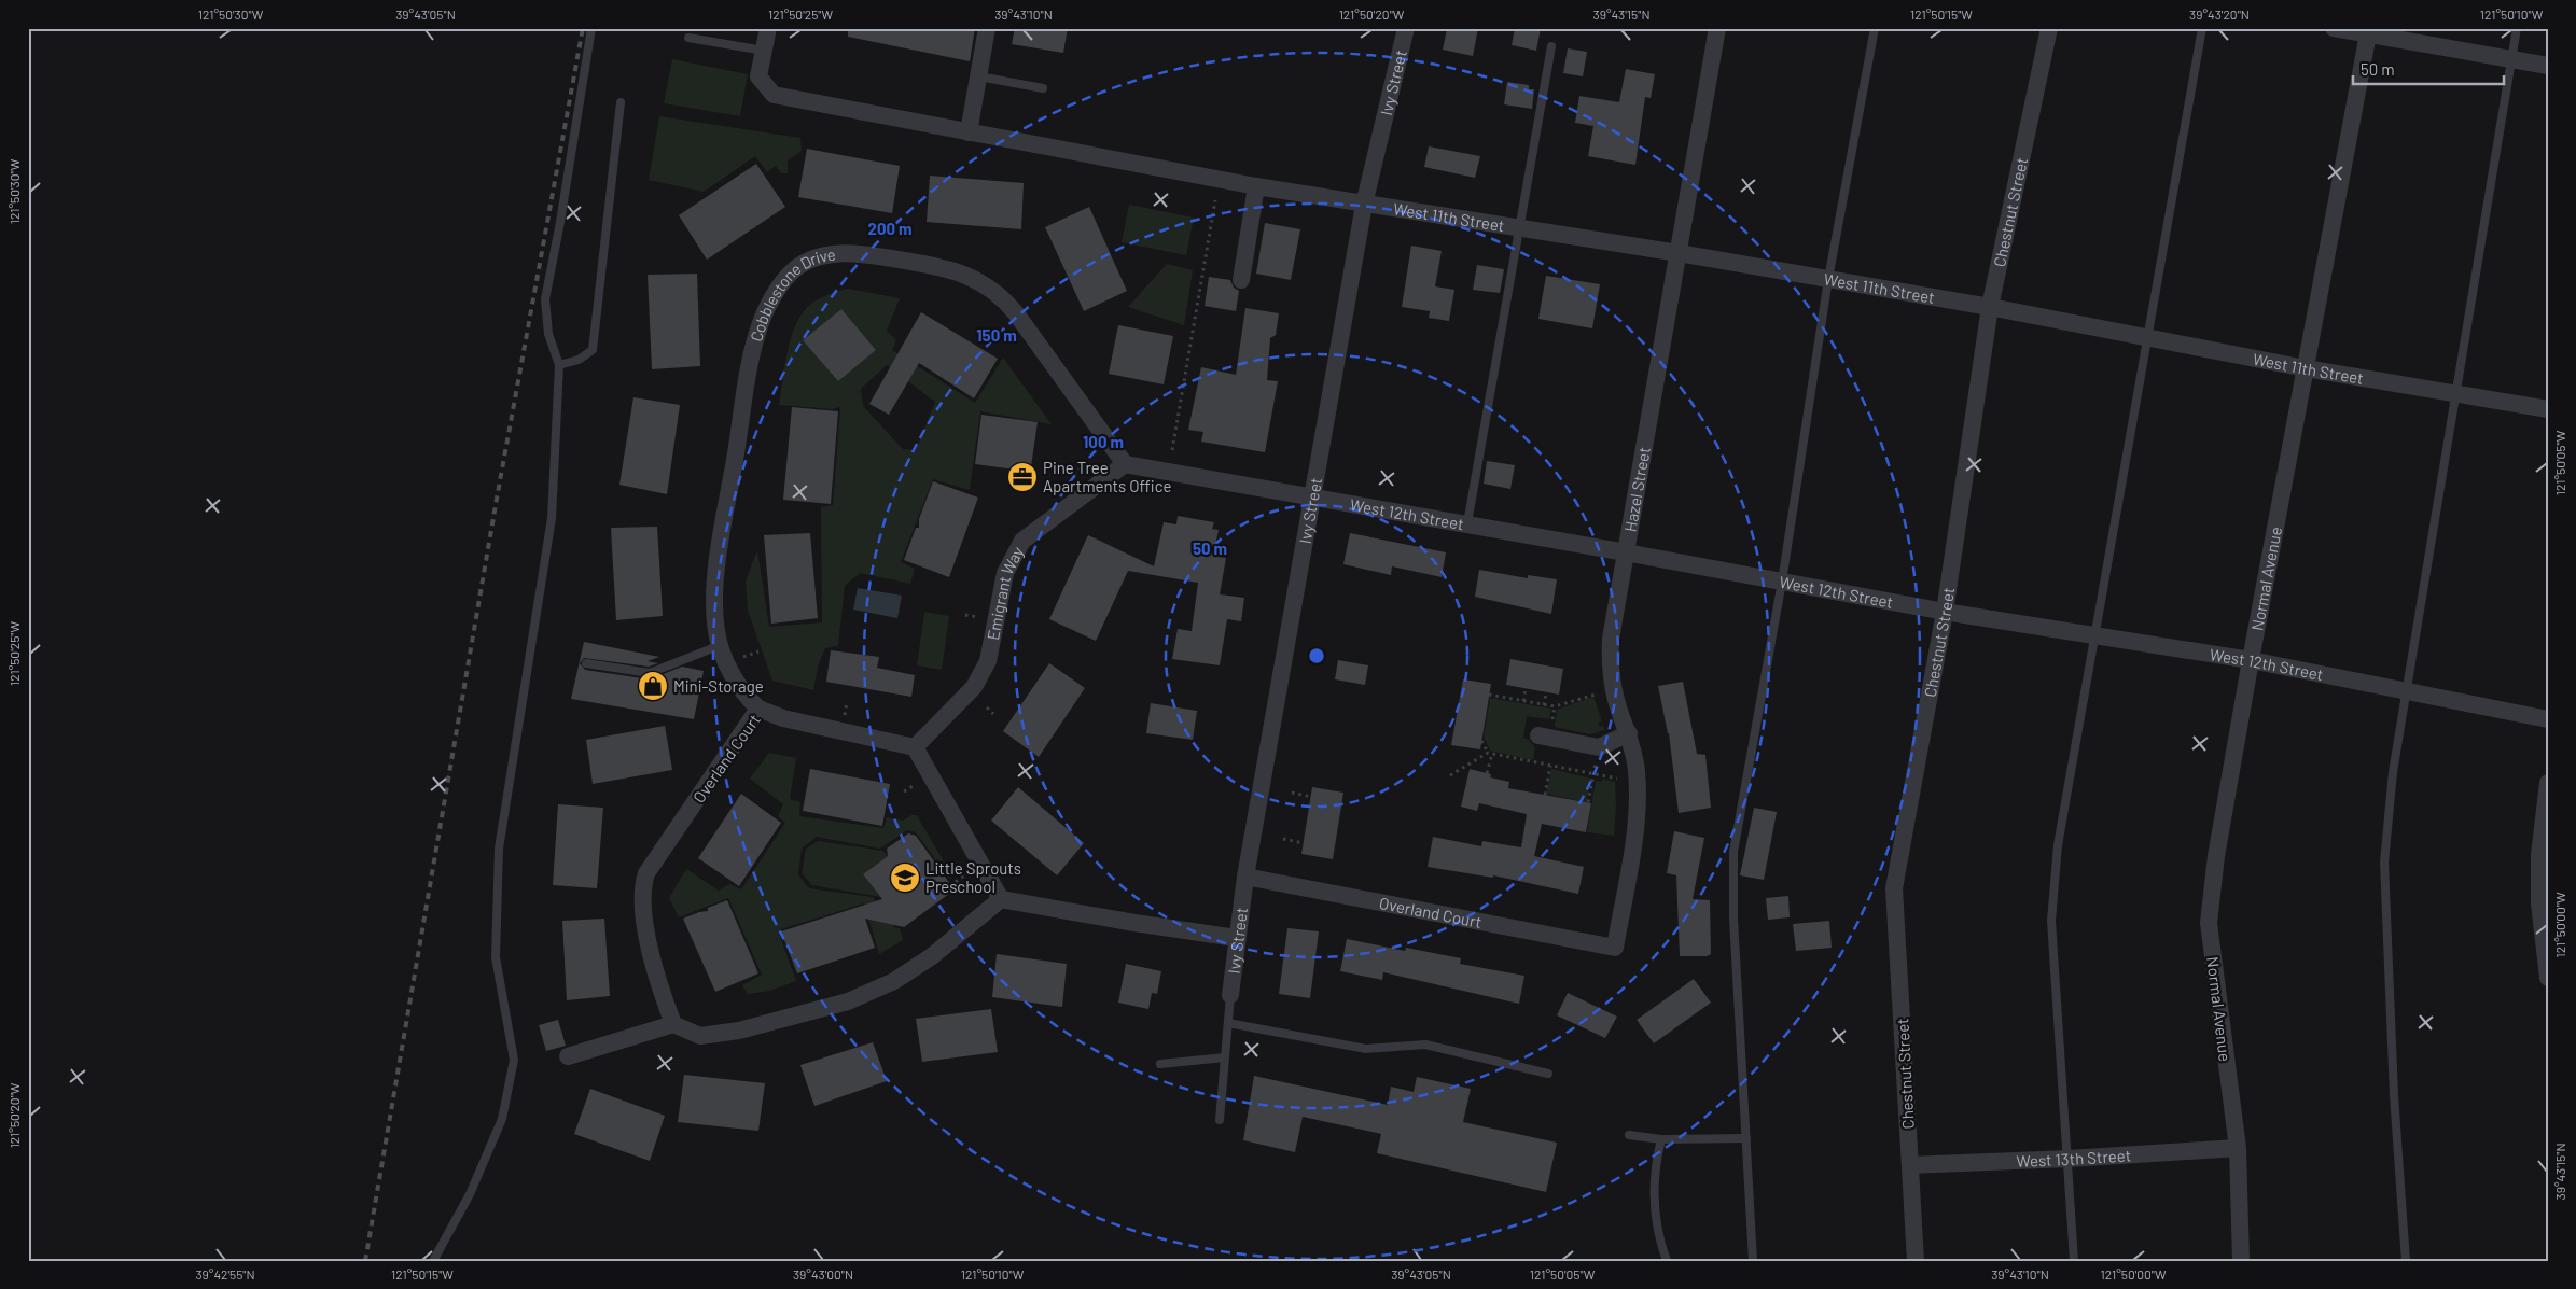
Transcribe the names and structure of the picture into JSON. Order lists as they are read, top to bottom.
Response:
{
  "streets": {
    "street": [
      "Ivy Street",
      "Chestnut Street",
      "West 11th Street",
      "Cobblestone Drive",
      "Hazel Street",
      "West 12th Street",
      "Normal Avenue",
      "Emigrant Way",
      "Overland Court",
      "West 13th Street"
    ]
  },
  "crossings": [
    ["Ivy Street", "West 11th Street"],
    ["Ivy Street", "West 12th Street"],
    ["Ivy Street", "Overland Court"],
    ["Chestnut Street", "West 11th Street"],
    ["Chestnut Street", "West 12th Street"],
    ["Chestnut Street", "West 13th Street"],
    ["West 11th Street", "Hazel Street"],
    ["West 11th Street", "Normal Avenue"],
    ["Cobblestone Drive", "West 12th Street"],
    ["Cobblestone Drive", "Emigrant Way"],
    ["Cobblestone Drive", "Overland Court"],
    ["Hazel Street", "West 12th Street"],
    ["Hazel Street", "Overland Court"],
    ["West 12th Street", "Normal Avenue"],
    ["West 12th Street", "Emigrant Way"],
    ["Normal Avenue", "West 13th Street"],
    ["Emigrant Way", "Overland Court"]
  ],
  "places": {
    "office": ["Pine Tree Apartments Office"],
    "shop": ["Mini-Storage"],
    "school or university": ["Little Sprouts Preschool"]
  },
  "scale_bar": "50 m",
  "coordinates": [
    "121°50'30\"W",
    "39°43'05\"N",
    "121°50'25\"W",
    "39°43'10\"N",
    "121°50'20\"W",
    "39°43'15\"N",
    "121°50'15\"W",
    "39°43'20\"N",
    "121°50'10\"W",
    "121°50'05\"W",
    "121°50'00\"W",
    "39°42'55\"N",
    "39°43'00\"N"
  ],
  "rings": [
    "200 m",
    "150 m",
    "100 m",
    "50 m"
  ]
}
